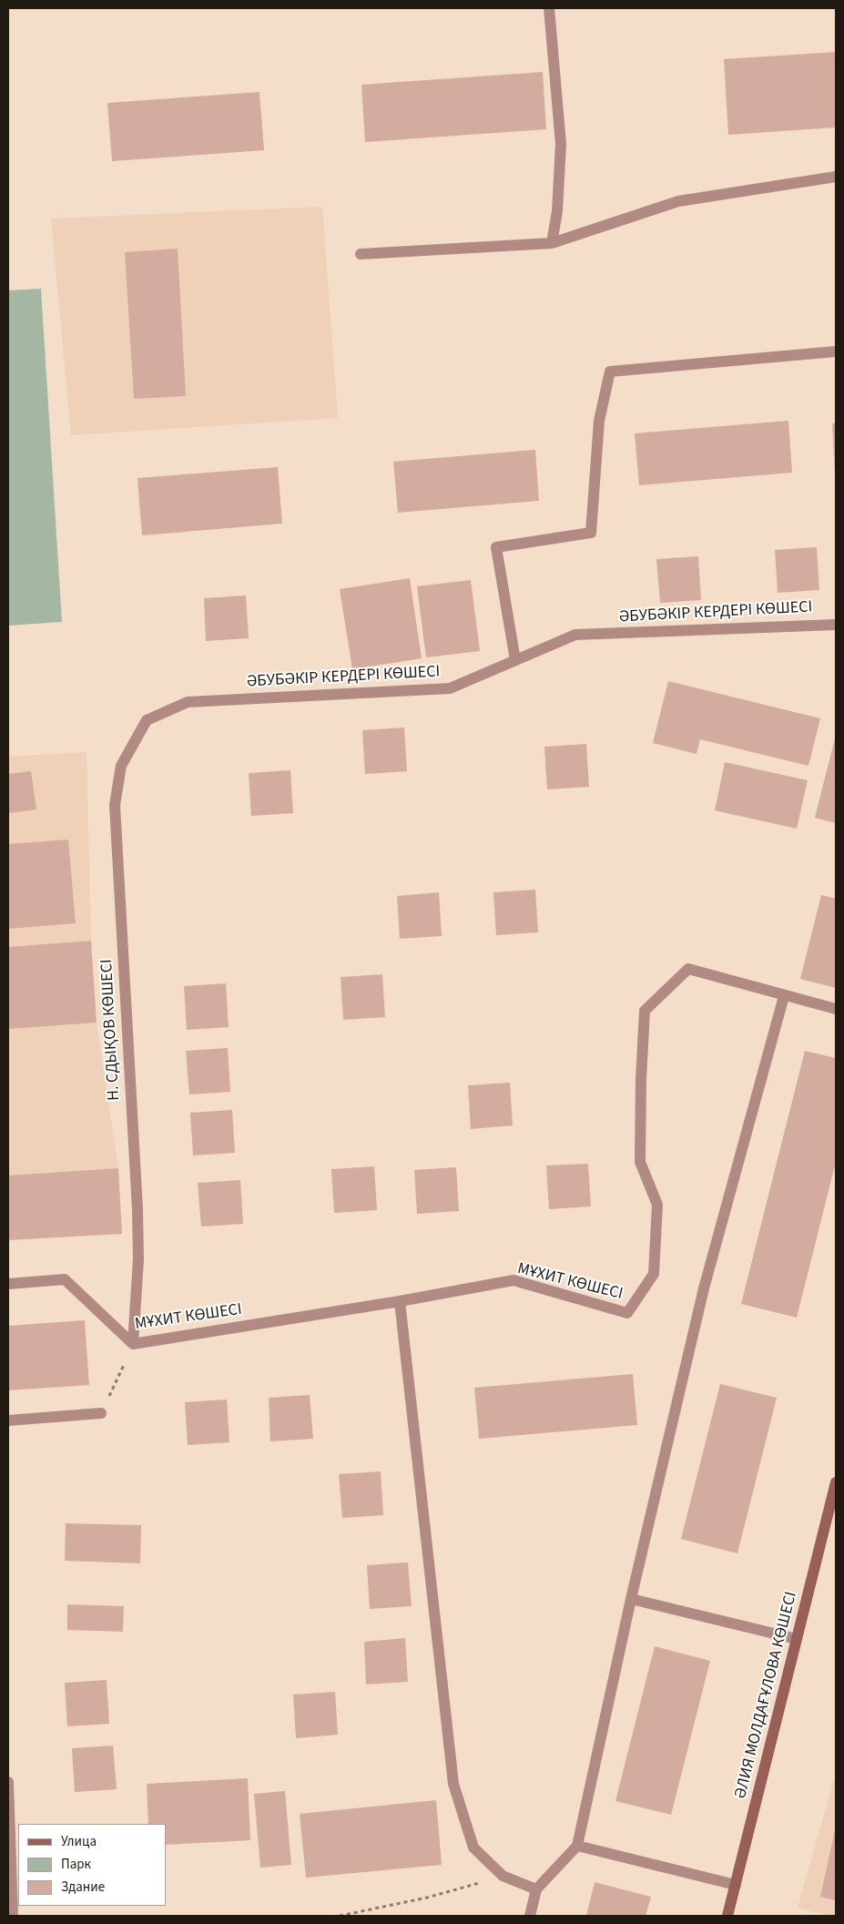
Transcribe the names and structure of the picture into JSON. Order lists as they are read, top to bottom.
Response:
{
  "streets": {
    "main road": ["ӘЛИЯ МОЛДАҒҰЛОВА КӨШЕСІ"],
    "street": ["ӘБУБӘКІР КЕРДЕРІ КӨШЕСІ", "Н. СДЫҚОВ КӨШЕСІ", "МҰХИТ КӨШЕСІ"]
  },
  "crossings": [
    ["ӘБУБӘКІР КЕРДЕРІ КӨШЕСІ", "Н. СДЫҚОВ КӨШЕСІ"],
    ["Н. СДЫҚОВ КӨШЕСІ", "МҰХИТ КӨШЕСІ"]
  ],
  "legend": ["Улица", "Парк", "Здание"]
}
